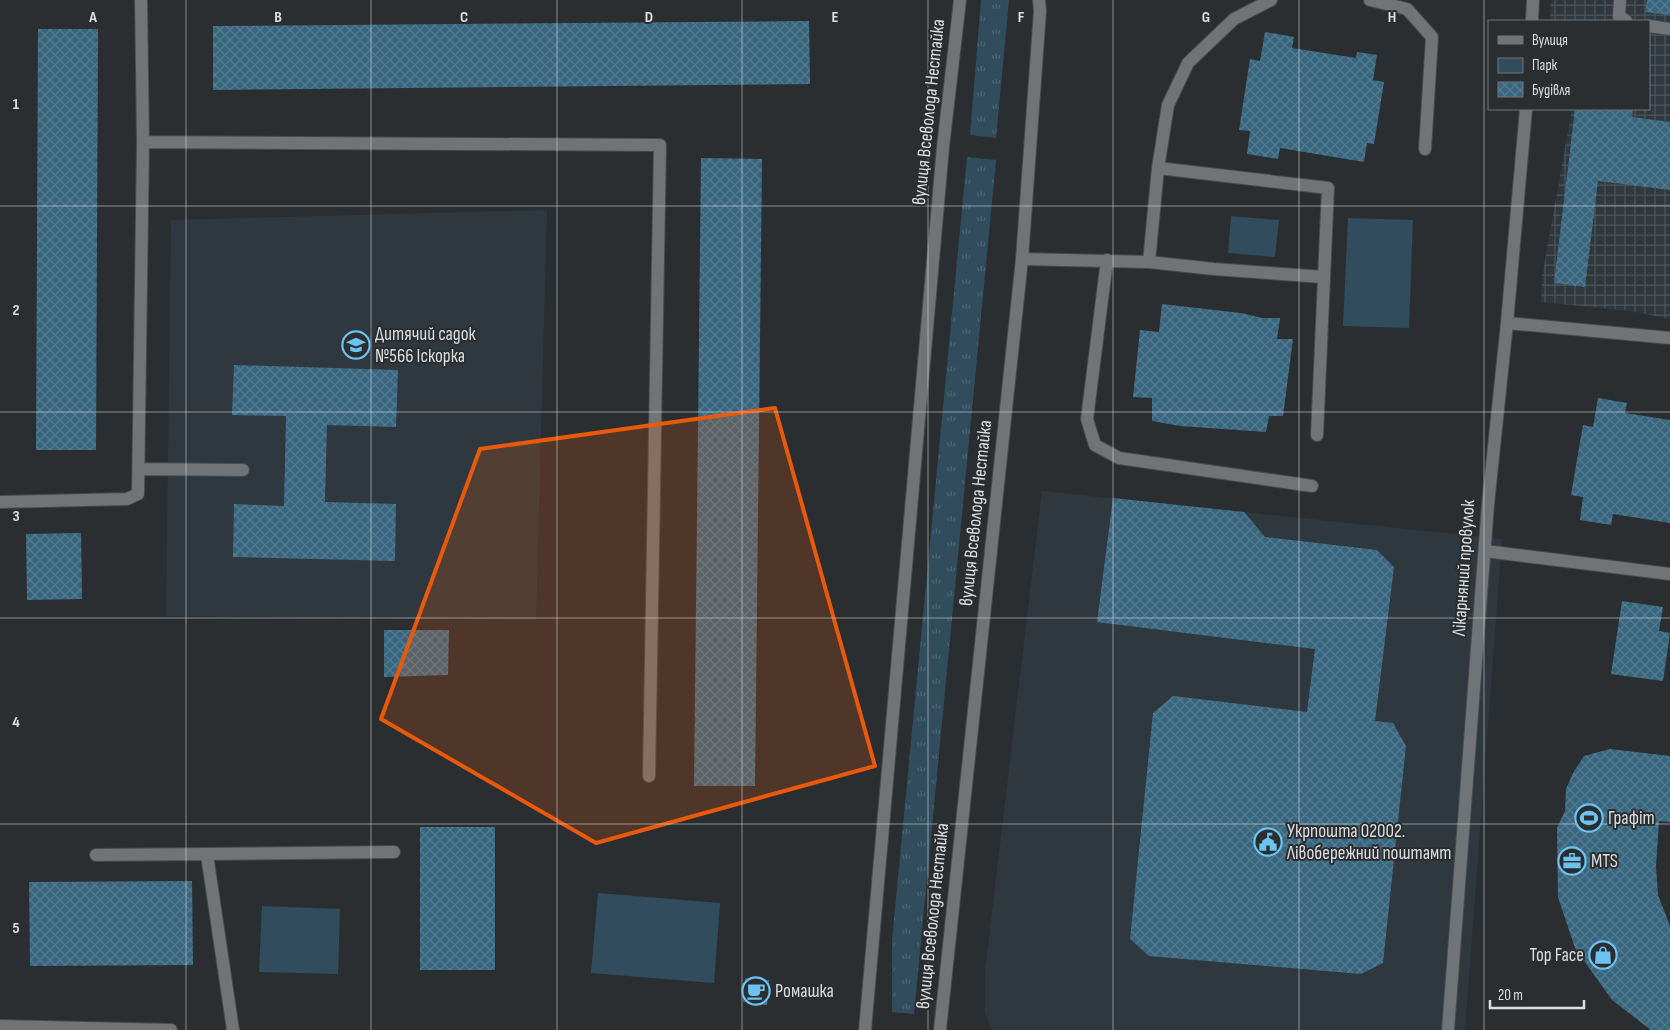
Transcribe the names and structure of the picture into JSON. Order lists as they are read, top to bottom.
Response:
{
  "streets": {
    "street": ["вулиця Всеволода Нестайка", "Лікарняний провулок"]
  },
  "places": {
    "school or university": ["Дитячий садок №566 Іскорка"],
    "sports": ["Графіт"],
    "public building": ["Укрпошта 02002. Лівобережний поштамт"],
    "office": ["MTS"],
    "shop": ["Top Face"],
    "cafe": ["Ромашка"]
  },
  "legend": ["Вулиця", "Парк", "Будівля"],
  "scale_bar": "20 m",
  "grid": {
    "columns": [
      "A",
      "B",
      "C",
      "D",
      "E",
      "F",
      "G",
      "H"
    ],
    "rows": [
      "1",
      "2",
      "3",
      "4",
      "5"
    ]
  }
}
